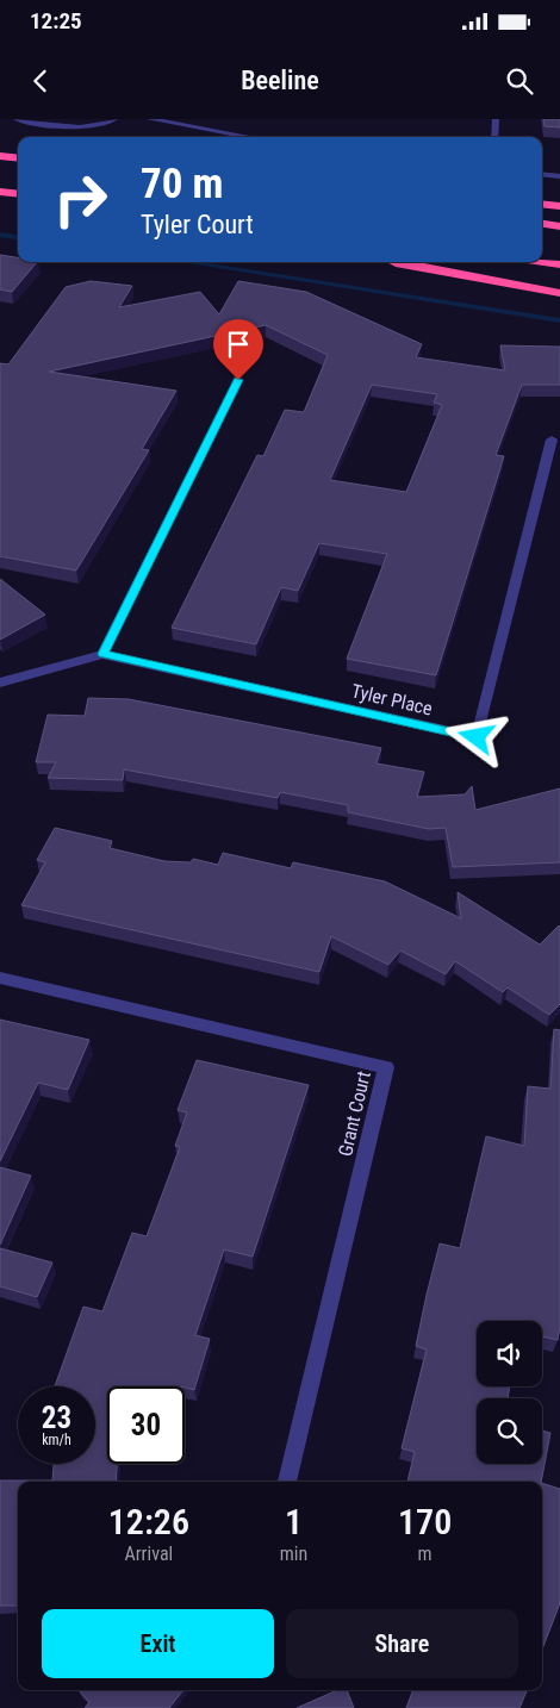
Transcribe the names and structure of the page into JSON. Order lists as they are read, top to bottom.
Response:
{
  "streets": {
    "street": ["Tyler Place", "Grant Court"]
  },
  "page": {
    "status": "12:25",
    "header": "Beeline",
    "turn": ["70 m", "Tyler Court"],
    "speed": "23 km/h",
    "limit": "30",
    "eta": [
      "12:26",
      "Arrival",
      "1",
      "min",
      "170",
      "m"
    ],
    "buttons": ["Exit", "Share"]
  }
}
